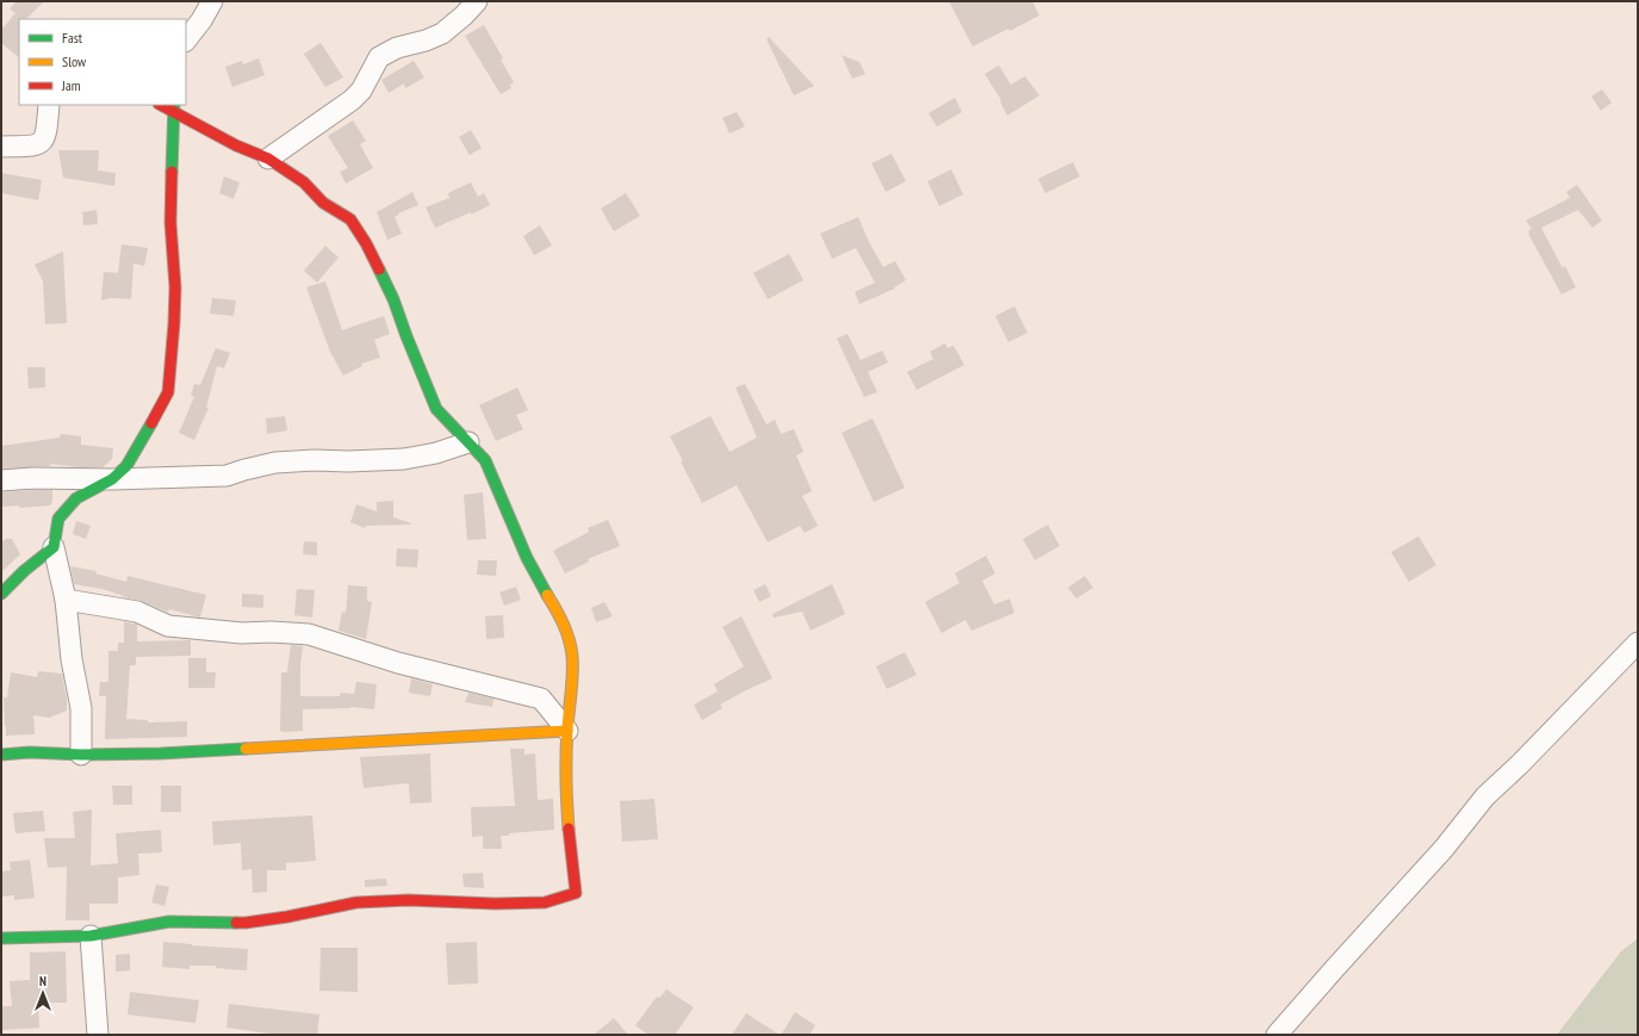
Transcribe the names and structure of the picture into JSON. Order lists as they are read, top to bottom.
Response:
{
  "legend": ["Fast", "Slow", "Jam"],
  "north": "top"
}
